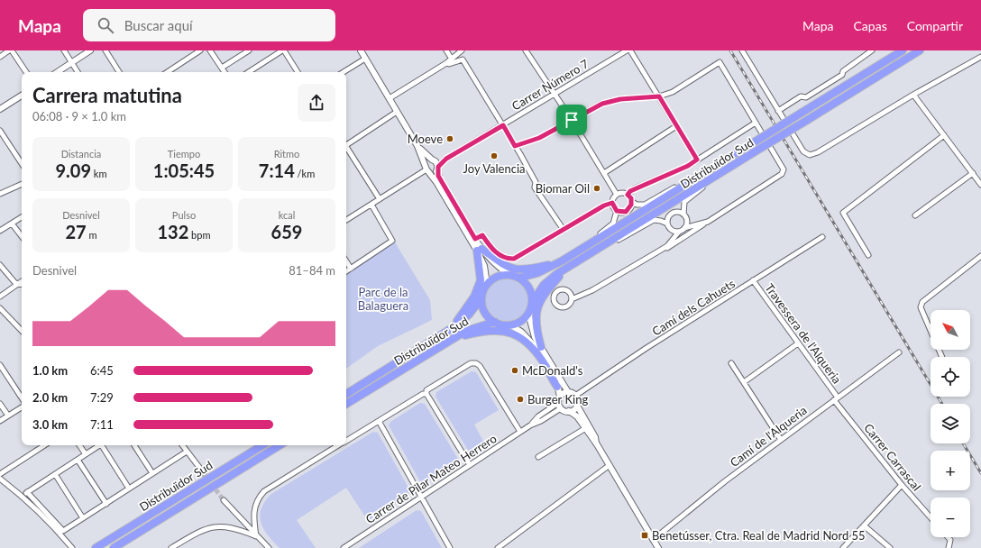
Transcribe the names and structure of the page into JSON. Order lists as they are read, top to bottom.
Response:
{
  "streets": {
    "highway": ["Distribuïdor Sud"],
    "street": [
      "Carrer Número 7",
      "Camí dels Cahuets",
      "Travessera de l'Alqueria",
      "Camí de l'Alqueria",
      "Carrer Carrascal",
      "Carrer de Pilar Mateo Herrero"
    ]
  },
  "crossings": [
    ["Camí dels Cahuets", "Travessera de l'Alqueria"],
    ["Camí dels Cahuets", "Carrer de Pilar Mateo Herrero"],
    ["Travessera de l'Alqueria", "Camí de l'Alqueria"],
    ["Travessera de l'Alqueria", "Carrer Carrascal"],
    ["Camí de l'Alqueria", "Carrer Carrascal"]
  ],
  "parks": ["Parc de la Balaguera"],
  "places": {
    "other": [
      "Moeve",
      "Joy Valencia",
      "Biomar Oil",
      "McDonald's",
      "Burger King"
    ],
    "transit": ["Benetússer, Ctra. Real de Madrid Nord 55"]
  },
  "north": "top left",
  "page": {
    "header": "Mapa",
    "search": "Buscar aquí",
    "nav": ["Mapa", "Capas", "Compartir"],
    "heading": ["Carrera matutina", "06:08 · 9 × 1.0 km"],
    "stats": [
      ["Distancia", "9.09 km"],
      ["Tiempo", "1:05:45"],
      ["Ritmo", "7:14 /km"],
      ["Desnivel", "27 m"],
      ["Pulso", "132 bpm"],
      ["kcal", "659"]
    ],
    "chart": ["Desnivel", "81–84 m"],
    "map_buttons": ["+", "−"],
    "list": [
      {
        "name": "1.0 km",
        "note": "6:45"
      },
      {
        "name": "2.0 km",
        "note": "7:29"
      },
      {
        "name": "3.0 km",
        "note": "7:11"
      }
    ]
  }
}
